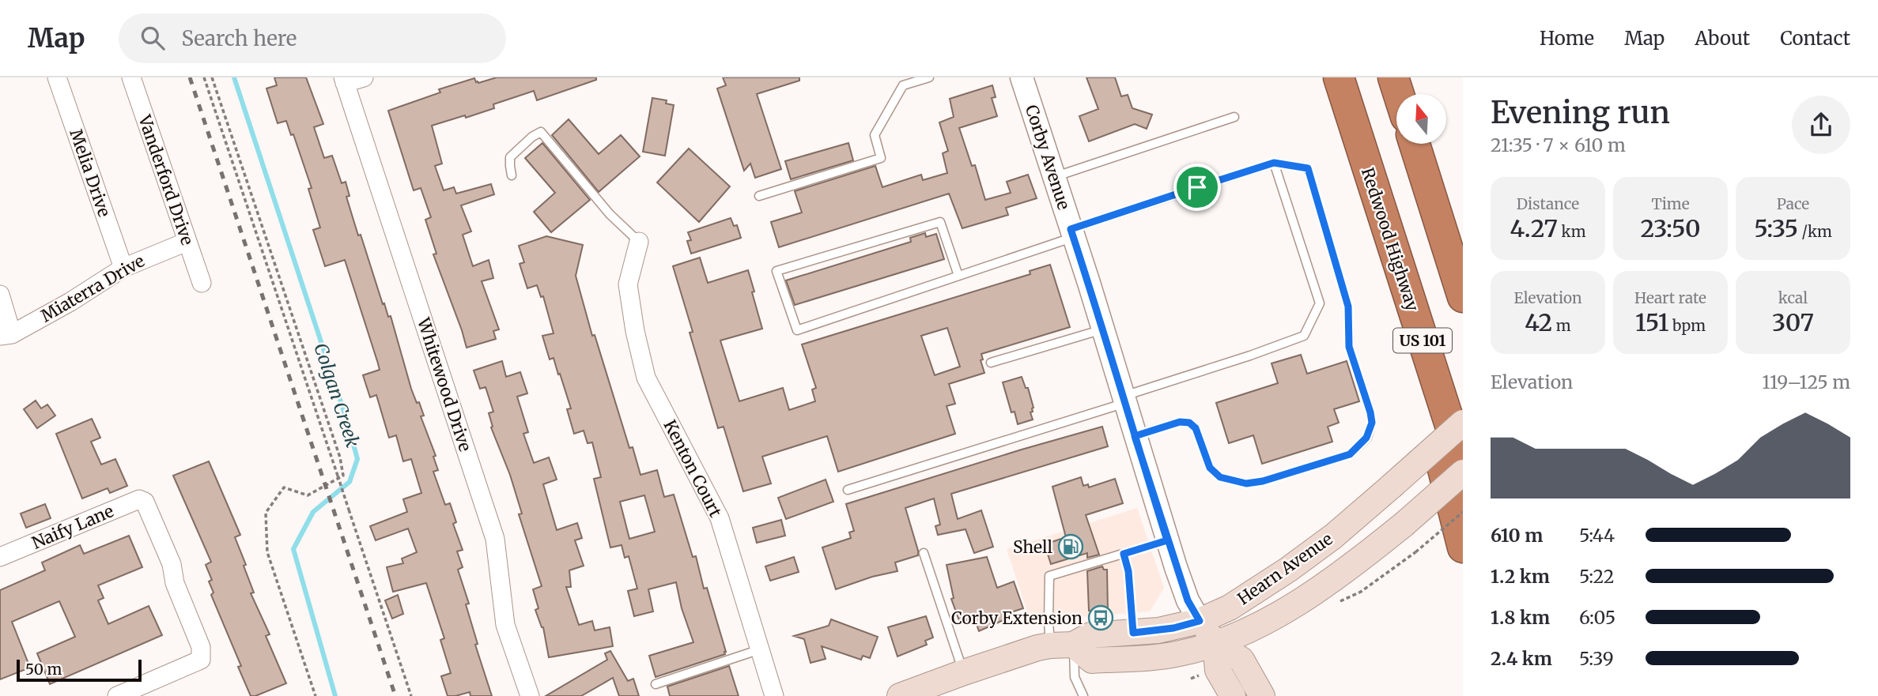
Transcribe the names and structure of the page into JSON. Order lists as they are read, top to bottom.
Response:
{
  "streets": {
    "highway": ["Redwood Highway", "US 101"],
    "main road": ["Corby Avenue", "Hearn Avenue"],
    "street": [
      "Melia Drive",
      "Vanderford Drive",
      "Miaterra Drive",
      "Whitewood Drive",
      "Kenton Court",
      "Naify Lane"
    ]
  },
  "crossings": [
    ["Corby Avenue", "Hearn Avenue"],
    ["Melia Drive", "Miaterra Drive"],
    ["Vanderford Drive", "Miaterra Drive"]
  ],
  "water": ["Colgan Creek"],
  "places": {
    "fuel station": ["Shell"],
    "bus stop": ["Corby Extension"]
  },
  "scale_bar": "50 m",
  "north": "top",
  "page": {
    "header": "Map",
    "search": "Search here",
    "nav": [
      "Home",
      "Map",
      "About",
      "Contact"
    ],
    "heading": ["Evening run", "21:35 · 7 × 610 m"],
    "stats": [
      ["Distance", "4.27 km"],
      ["Time", "23:50"],
      ["Pace", "5:35 /km"],
      ["Elevation", "42 m"],
      ["Heart rate", "151 bpm"],
      ["kcal", "307"]
    ],
    "chart": ["Elevation", "119–125 m"],
    "list": [
      {
        "name": "610 m",
        "note": "5:44"
      },
      {
        "name": "1.2 km",
        "note": "5:22"
      },
      {
        "name": "1.8 km",
        "note": "6:05"
      },
      {
        "name": "2.4 km",
        "note": "5:39"
      }
    ],
    "scale": "50 m"
  }
}
